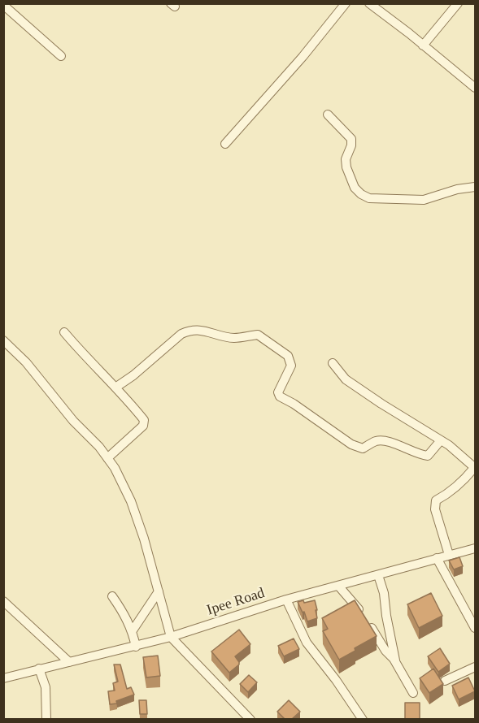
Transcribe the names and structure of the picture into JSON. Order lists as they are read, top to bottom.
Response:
{
  "streets": {
    "street": ["Ipee Road"]
  }
}
